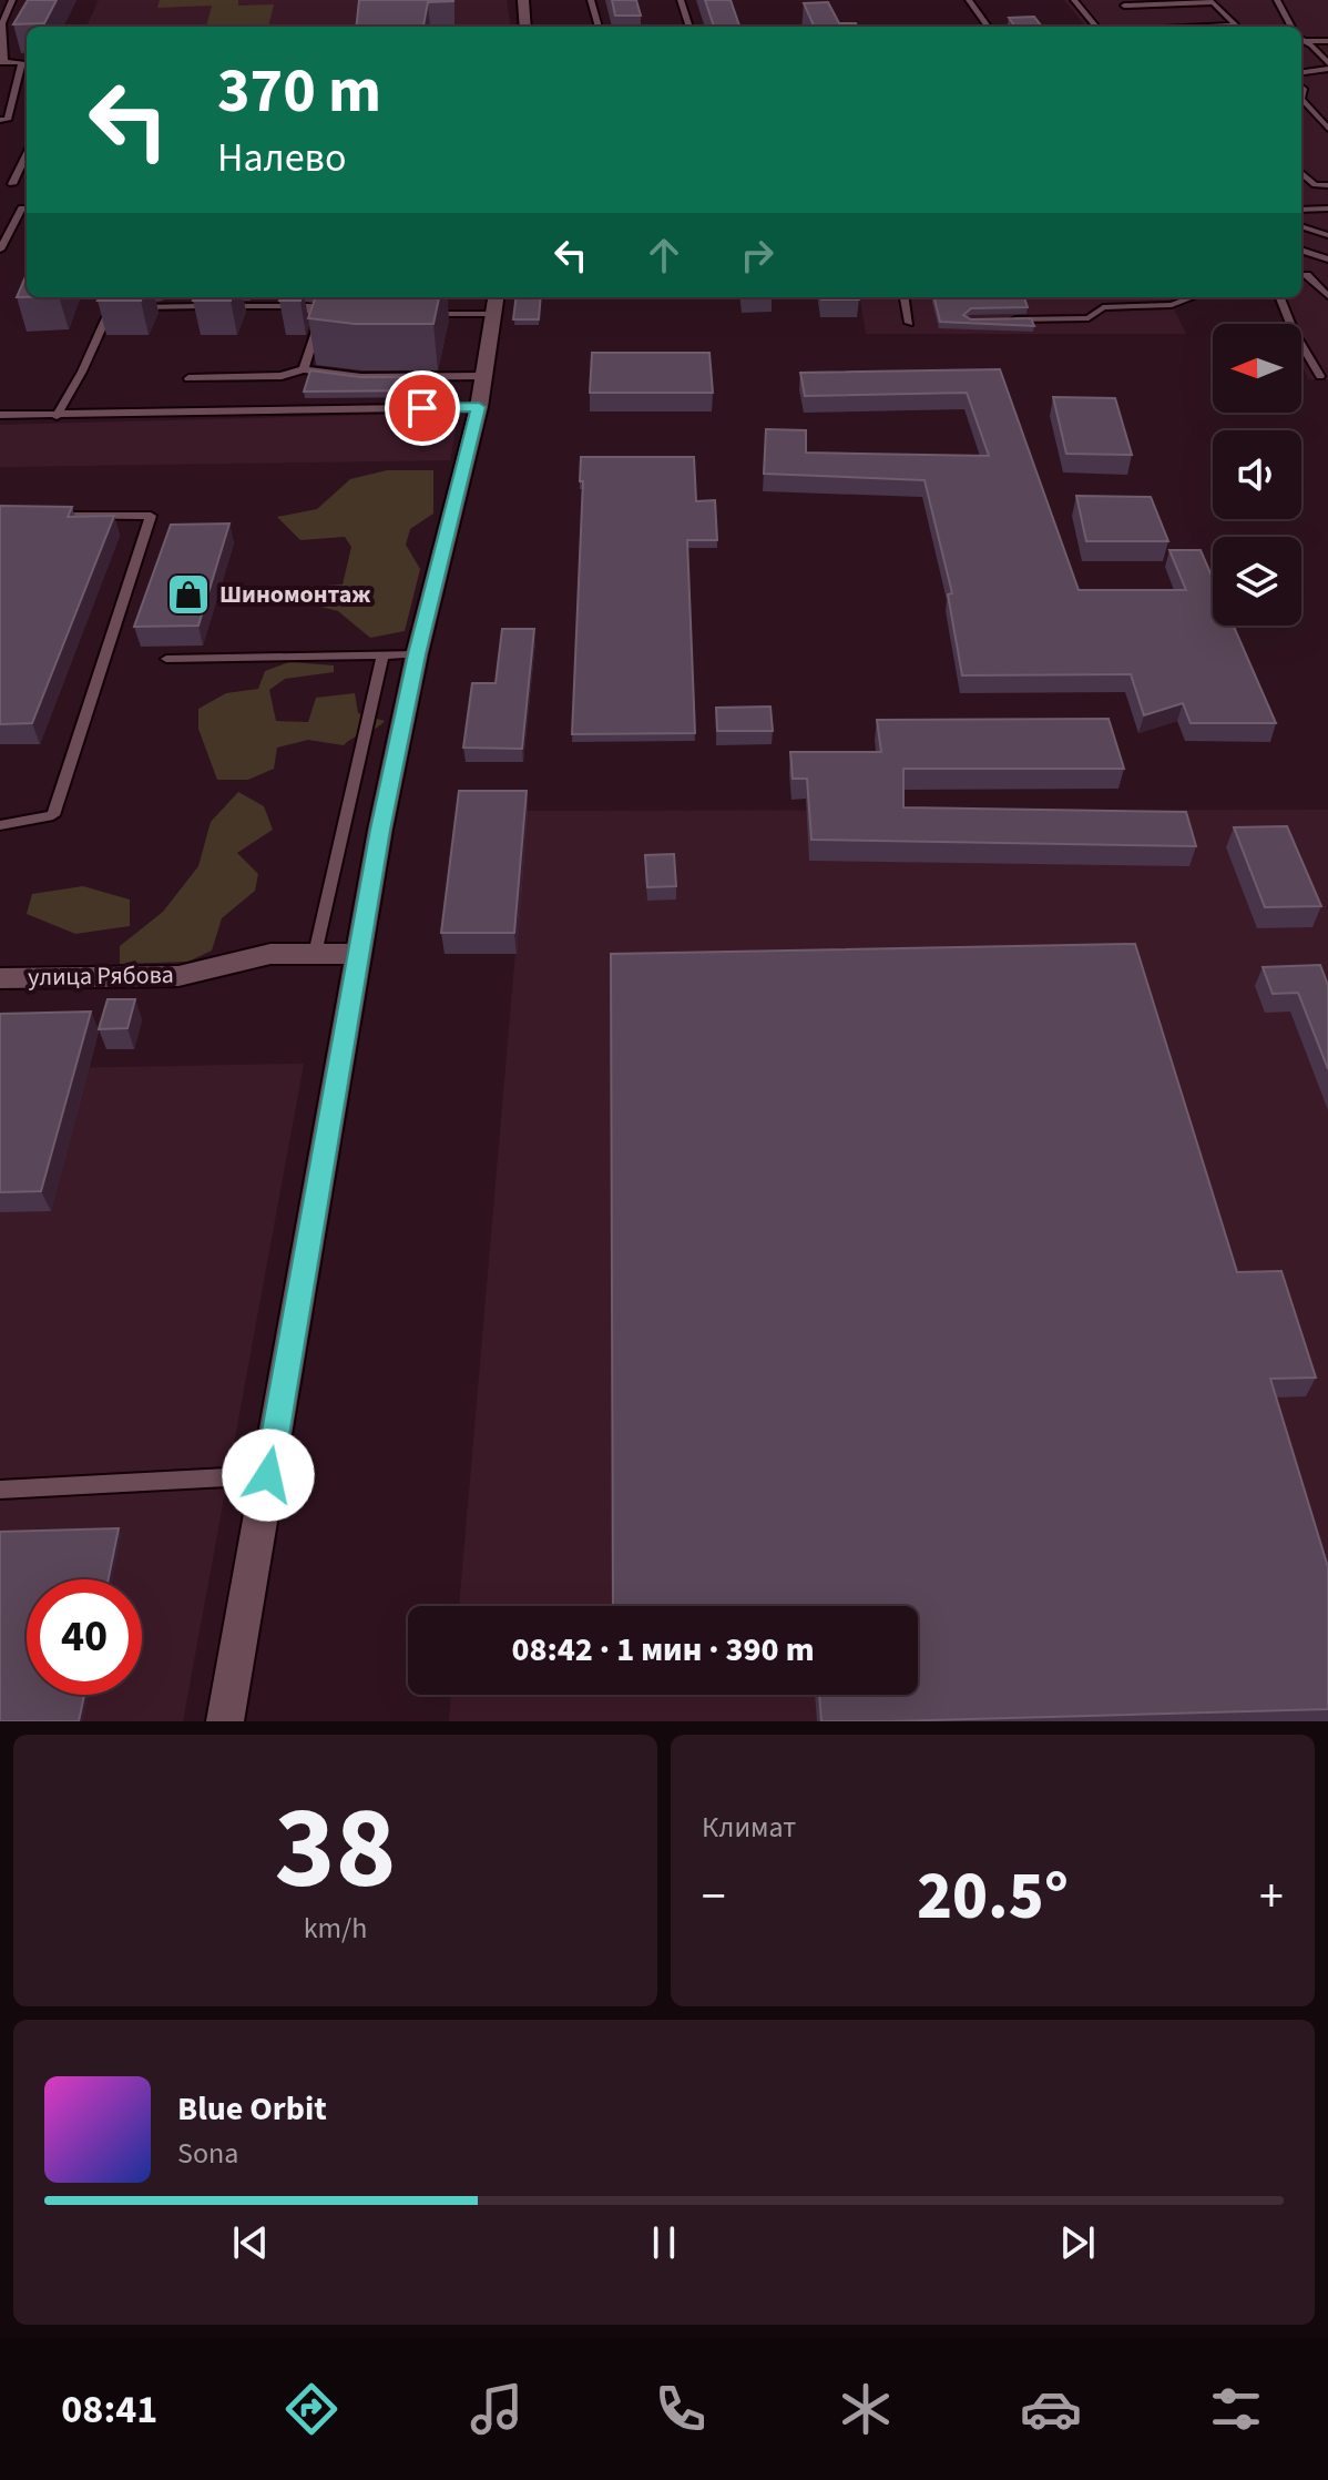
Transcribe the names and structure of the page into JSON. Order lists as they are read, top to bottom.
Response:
{
  "streets": {
    "street": ["улица Рябова"]
  },
  "places": {
    "shop": ["Шиномонтаж"]
  },
  "north": "left",
  "page": {
    "turn": ["370 m", "Налево"],
    "limit": "40",
    "trip": "08:42 · 1 мин · 390 m",
    "tile": [
      ["38", "km/h"],
      "Климат"
    ],
    "heat": ["−", "20.5°", "+"],
    "song": ["Blue Orbit", "Sona"],
    "tabs": "08:41"
  }
}
